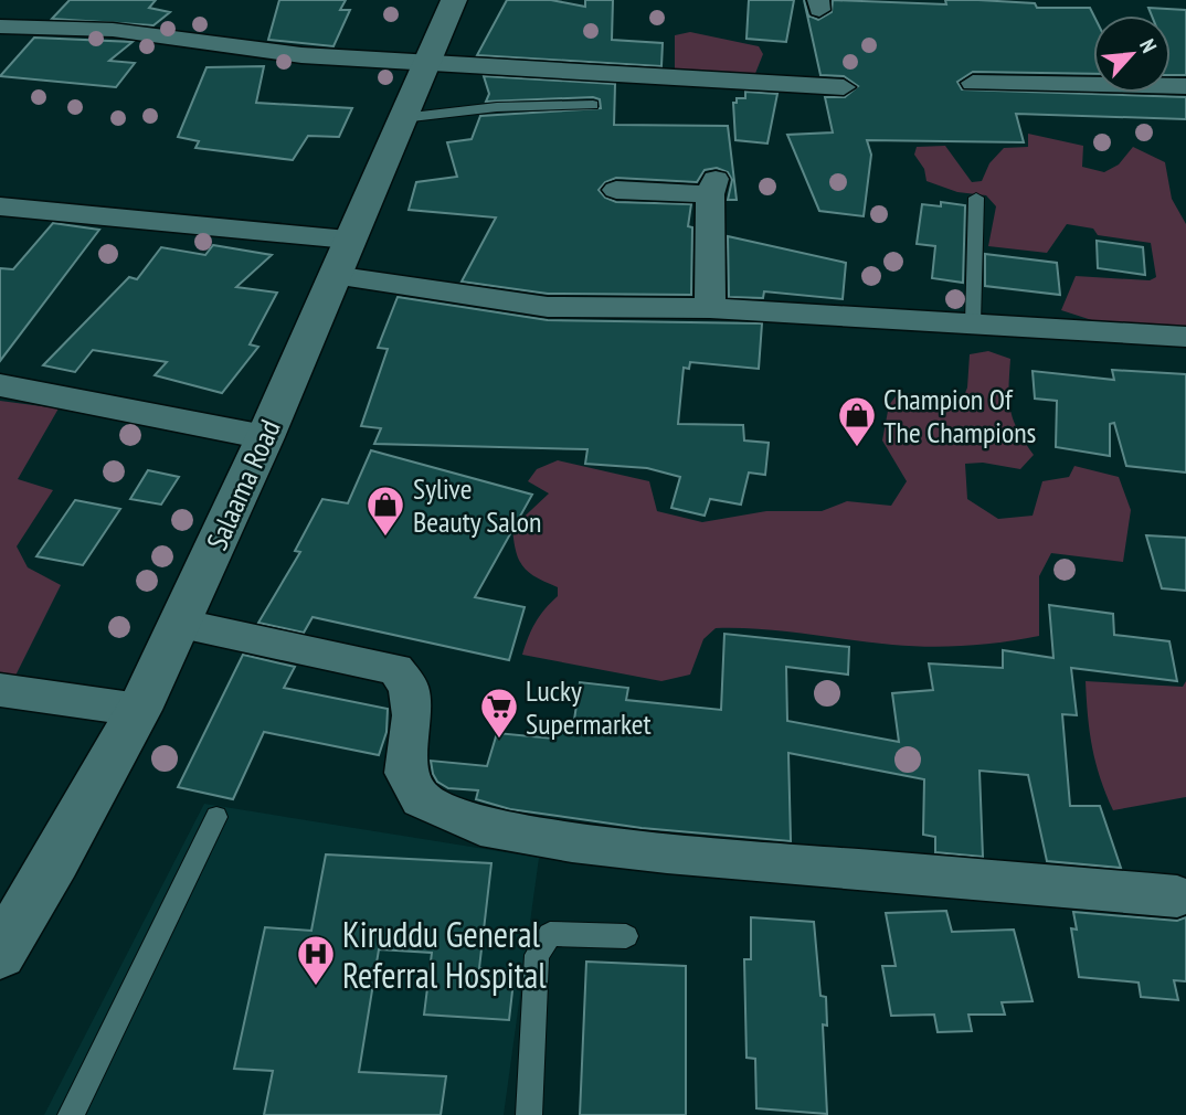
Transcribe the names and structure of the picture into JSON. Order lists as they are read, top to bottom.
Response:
{
  "streets": {
    "main road": ["Salaama Road"]
  },
  "places": {
    "shop": ["Champion Of The Champions", "Sylive Beauty Salon"],
    "supermarket": ["Lucky Supermarket"],
    "hospital": ["Kiruddu General Referral Hospital"]
  },
  "north": "top right"
}
